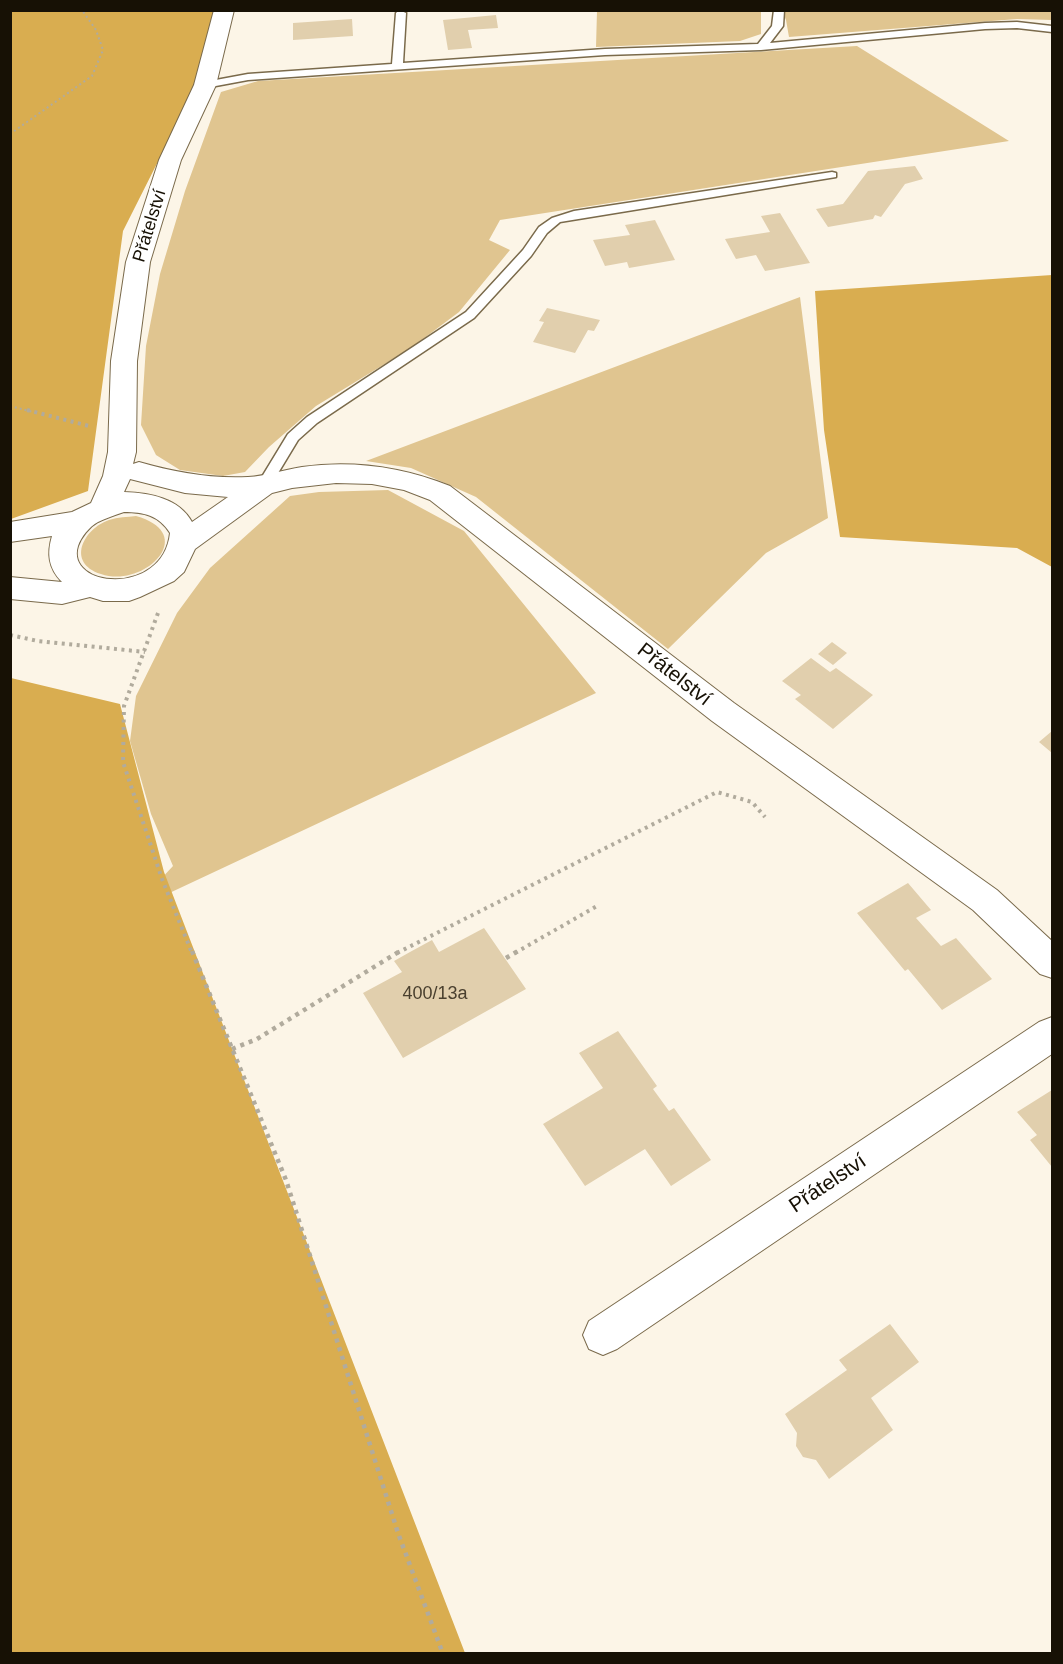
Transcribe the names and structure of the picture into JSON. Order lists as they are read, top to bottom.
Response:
{
  "streets": {
    "street": ["Přátelství"]
  },
  "house_numbers": ["400/13a"]
}
